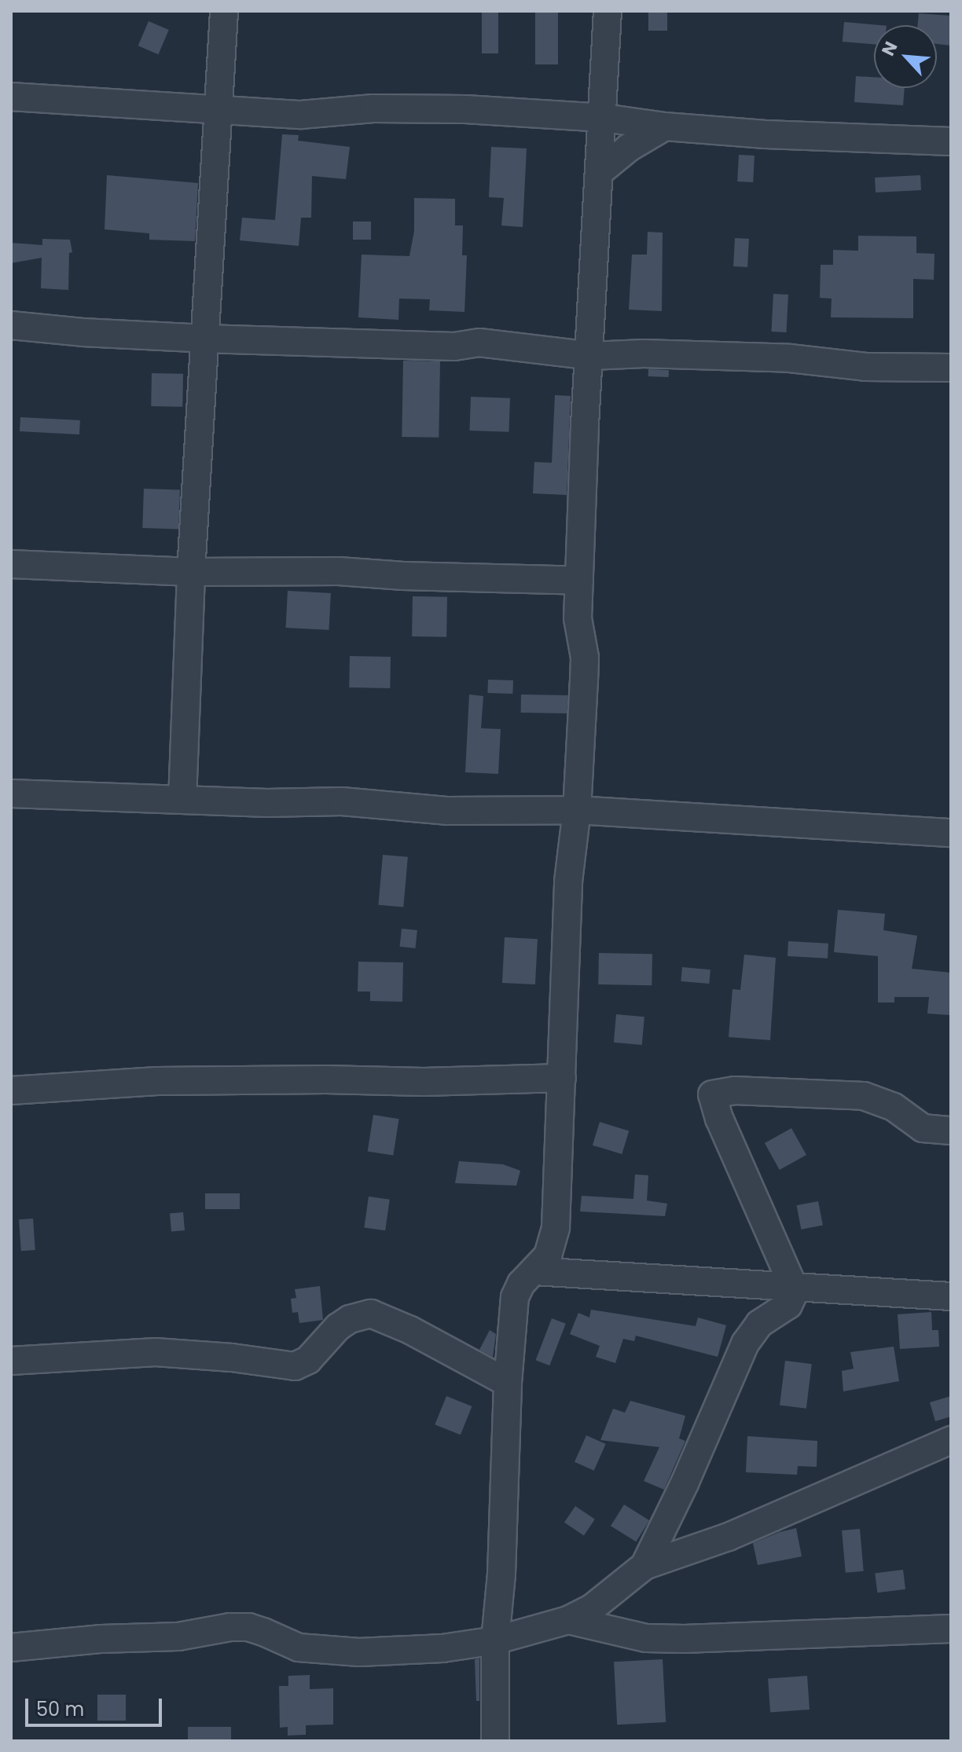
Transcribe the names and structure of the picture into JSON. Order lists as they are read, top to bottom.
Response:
{
  "scale_bar": "50 m",
  "north": "top left"
}
